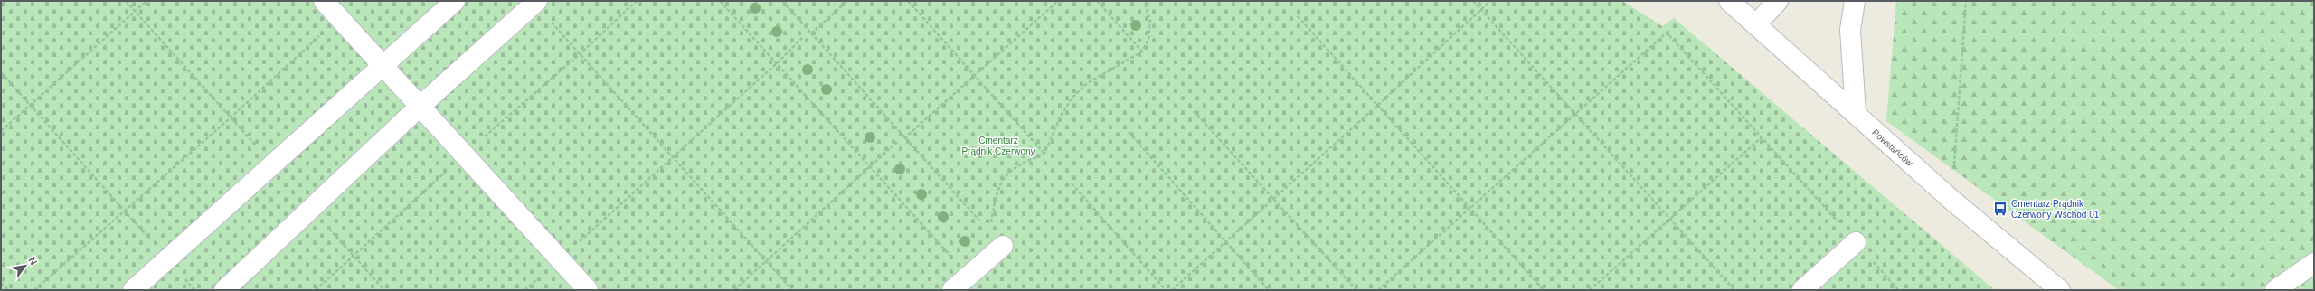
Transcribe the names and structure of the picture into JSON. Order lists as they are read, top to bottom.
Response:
{
  "streets": {
    "street": ["Powstańców"]
  },
  "parks": ["Cmentarz Prądnik Czerwony"],
  "places": {
    "bus stop": ["Cmentarz Prądnik Czerwony Wschód 01"]
  },
  "north": "top right"
}
